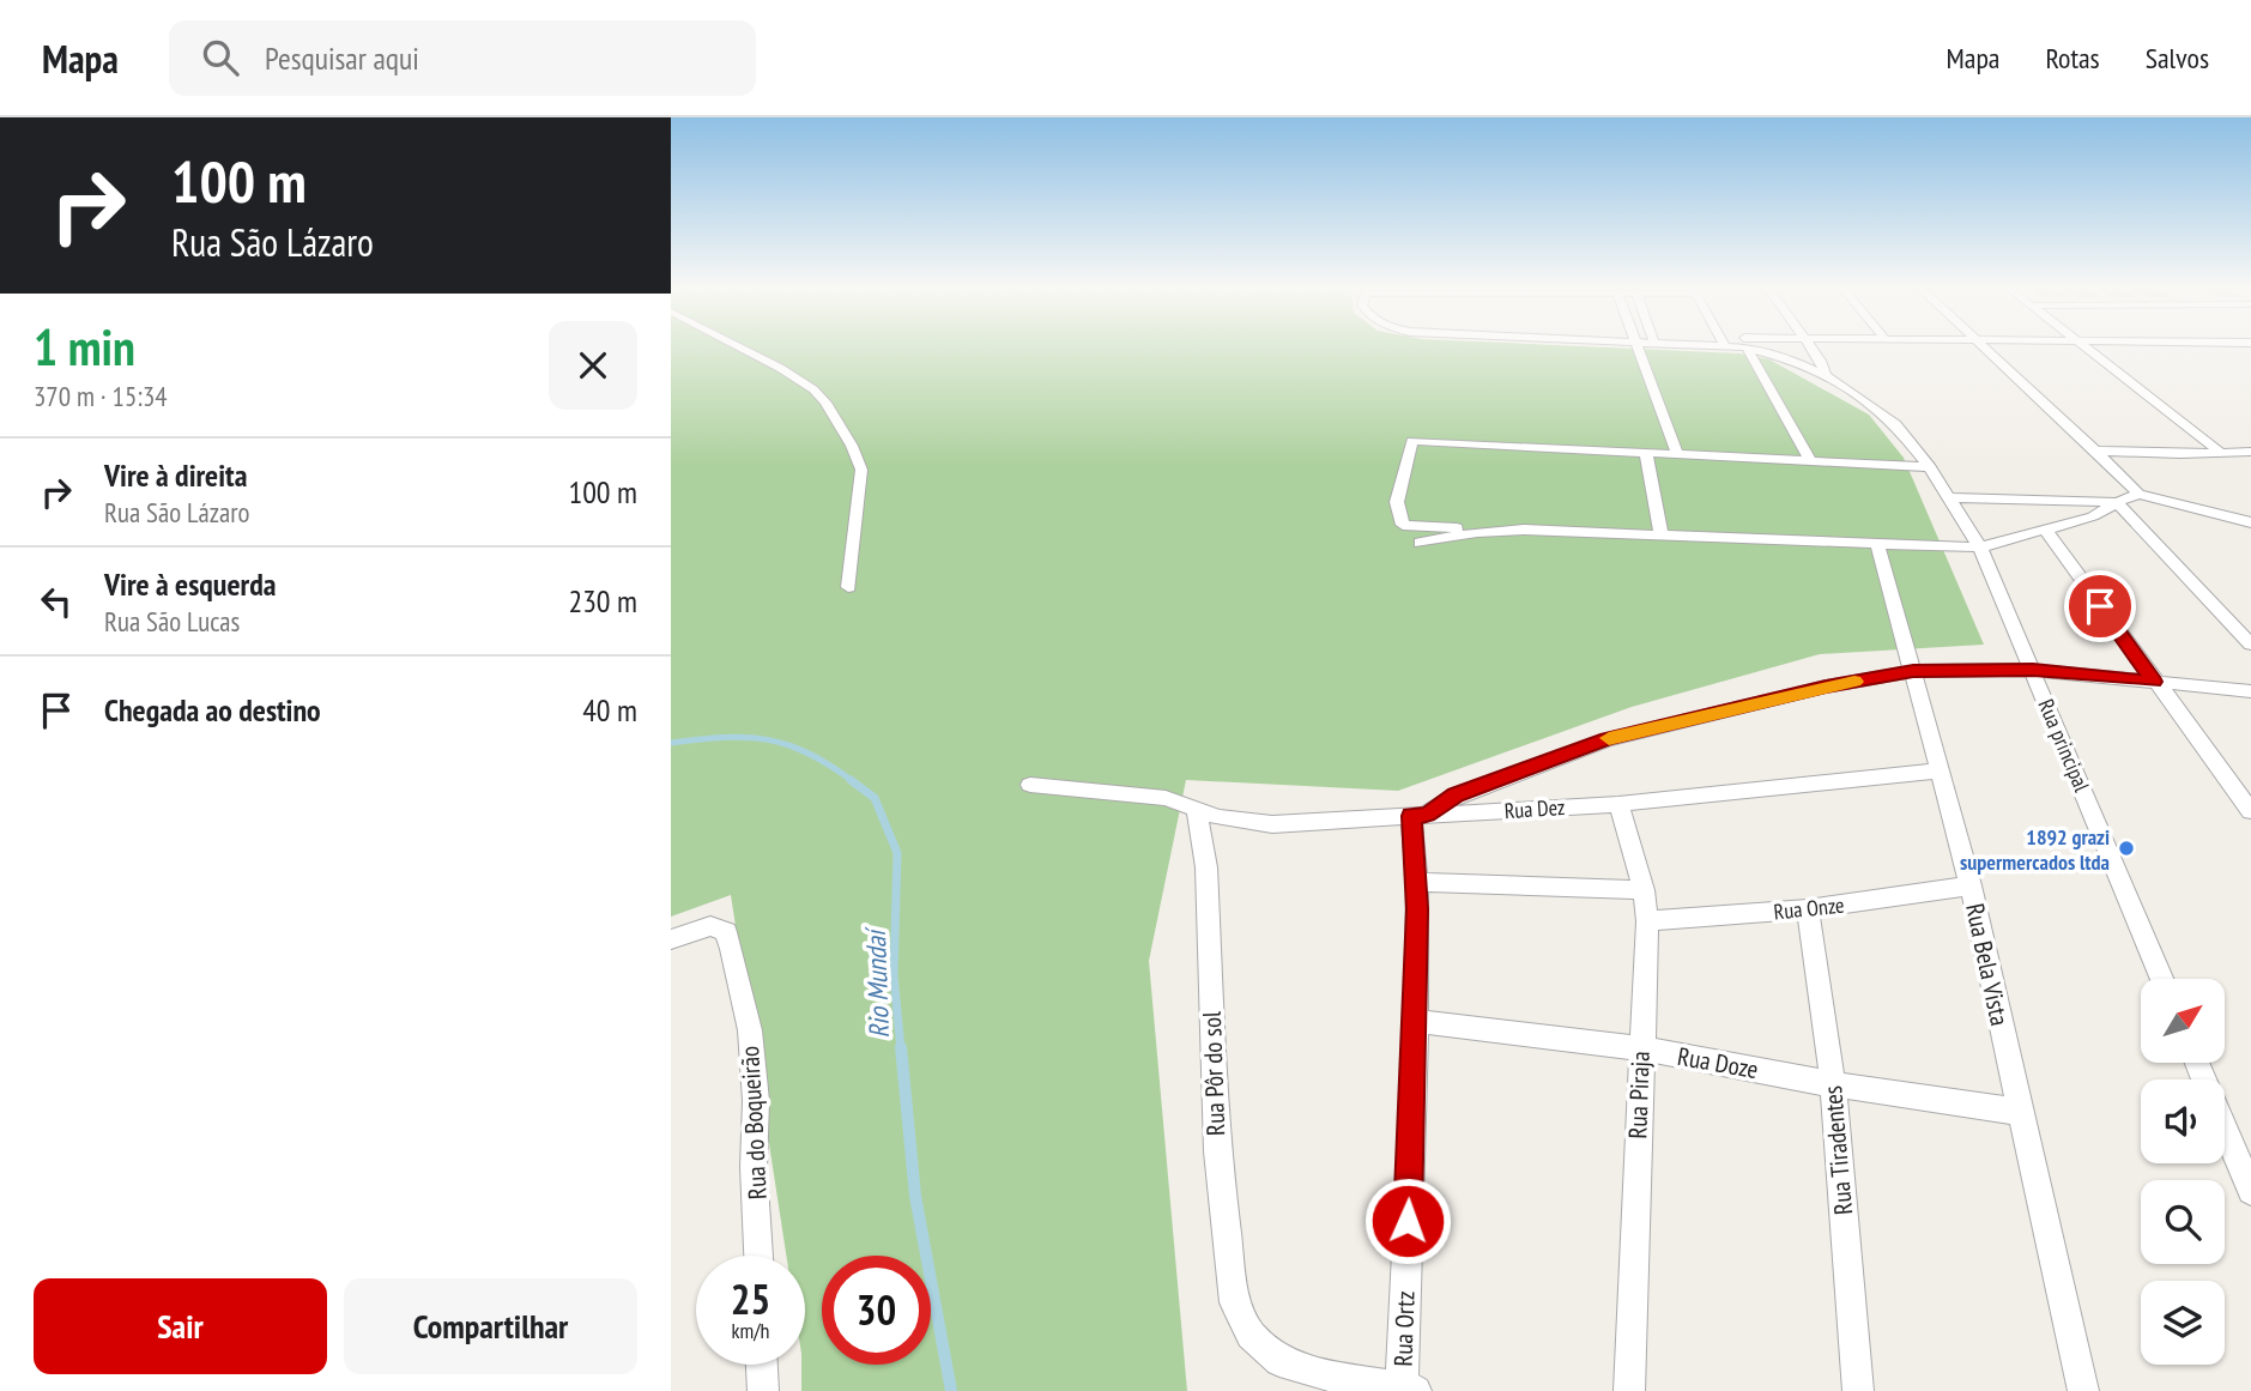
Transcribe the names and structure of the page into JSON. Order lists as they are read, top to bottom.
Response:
{
  "streets": {
    "street": [
      "Rua principal",
      "Rua Dez",
      "Rua Onze",
      "Rua Bela Vista",
      "Rua Doze",
      "Rua Pôr do sol",
      "Rua Piraja",
      "Rua do Boqueirão",
      "Rua Tiradentes",
      "Rua Ortz"
    ]
  },
  "crossings": [
    ["Rua Dez", "Rua Bela Vista"],
    ["Rua Dez", "Rua Pôr do sol"],
    ["Rua Dez", "Rua Piraja"],
    ["Rua Dez", "Rua Ortz"],
    ["Rua Onze", "Rua Bela Vista"],
    ["Rua Onze", "Rua Piraja"],
    ["Rua Onze", "Rua Tiradentes"],
    ["Rua Bela Vista", "Rua Doze"],
    ["Rua Doze", "Rua Piraja"],
    ["Rua Doze", "Rua Tiradentes"],
    ["Rua Doze", "Rua Ortz"],
    ["Rua Pôr do sol", "Rua Ortz"]
  ],
  "water": ["Rio Mundaí"],
  "places": ["1892 grazi supermercados ltda"],
  "north": "top right",
  "page": {
    "header": "Mapa",
    "search": "Pesquisar aqui",
    "nav": ["Mapa", "Rotas", "Salvos"],
    "turn": ["100 m", "Rua São Lázaro"],
    "heading": ["1 min", "370 m · 15:34"],
    "list": [
      {
        "name": "Vire à direita",
        "note": "Rua São Lázaro",
        "value": "100 m"
      },
      {
        "name": "Vire à esquerda",
        "note": "Rua São Lucas",
        "value": "230 m"
      },
      {
        "name": "Chegada ao destino",
        "value": "40 m"
      }
    ],
    "speed": "25 km/h",
    "limit": "30",
    "buttons": ["Sair", "Compartilhar"]
  }
}
